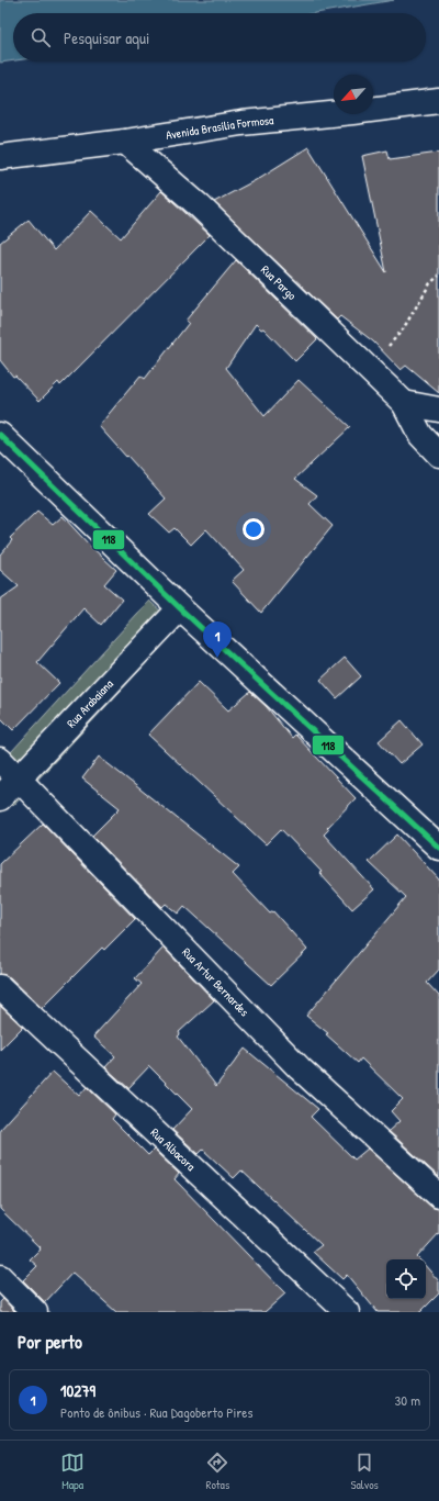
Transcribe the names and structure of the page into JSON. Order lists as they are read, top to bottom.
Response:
{
  "streets": {
    "street": [
      "Avenida Brasília Formosa",
      "Rua Pargo",
      "Rua Arabaiana",
      "Rua Artur Bernardes",
      "Rua Albacora"
    ]
  },
  "crossings": [
    ["Avenida Brasília Formosa", "Rua Pargo"],
    ["Rua Arabaiana", "Rua Artur Bernardes"]
  ],
  "lines": ["transit line 118"],
  "north": "bottom left",
  "page": {
    "search": "Pesquisar aqui",
    "pins": "1",
    "heading": "Por perto",
    "list": [
      {
        "mark": "1",
        "name": "10279",
        "note": "Ponto de ônibus · Rua Dagoberto Pires",
        "value": "30 m"
      }
    ],
    "nav": ["Mapa", "Rotas", "Salvos"]
  }
}
